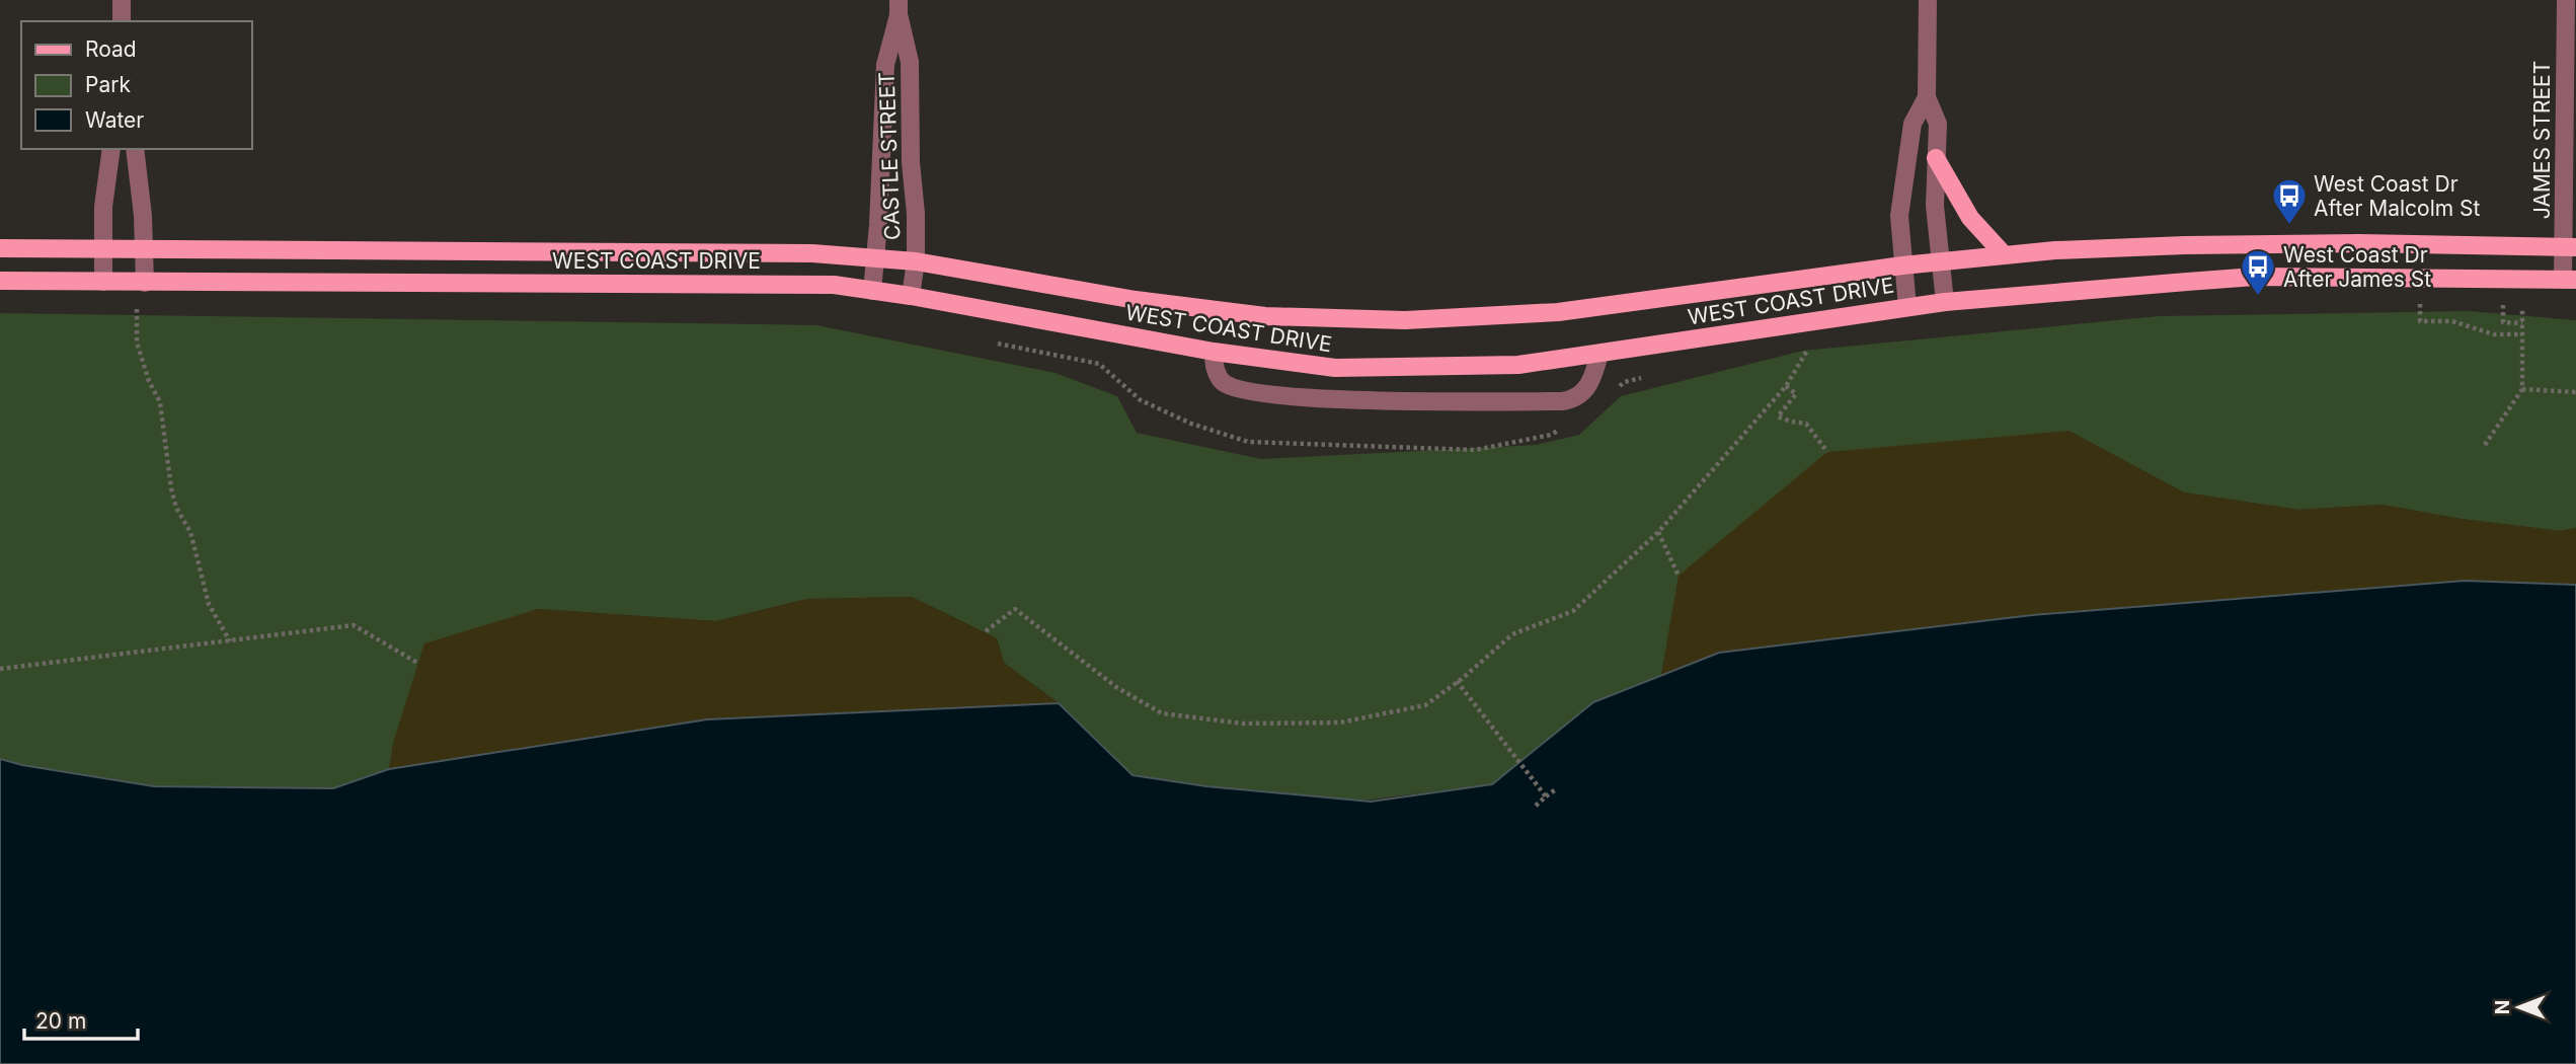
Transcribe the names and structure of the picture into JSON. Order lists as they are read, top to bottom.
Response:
{
  "streets": {
    "main road": ["WEST COAST DRIVE"],
    "street": ["JAMES STREET", "CASTLE STREET"]
  },
  "crossings": [
    ["JAMES STREET", "WEST COAST DRIVE"],
    ["CASTLE STREET", "WEST COAST DRIVE"]
  ],
  "places": {
    "bus stop": ["West Coast Dr After Malcolm St", "West Coast Dr After James St"]
  },
  "legend": ["Road", "Park", "Water"],
  "scale_bar": "20 m",
  "north": "left"
}
